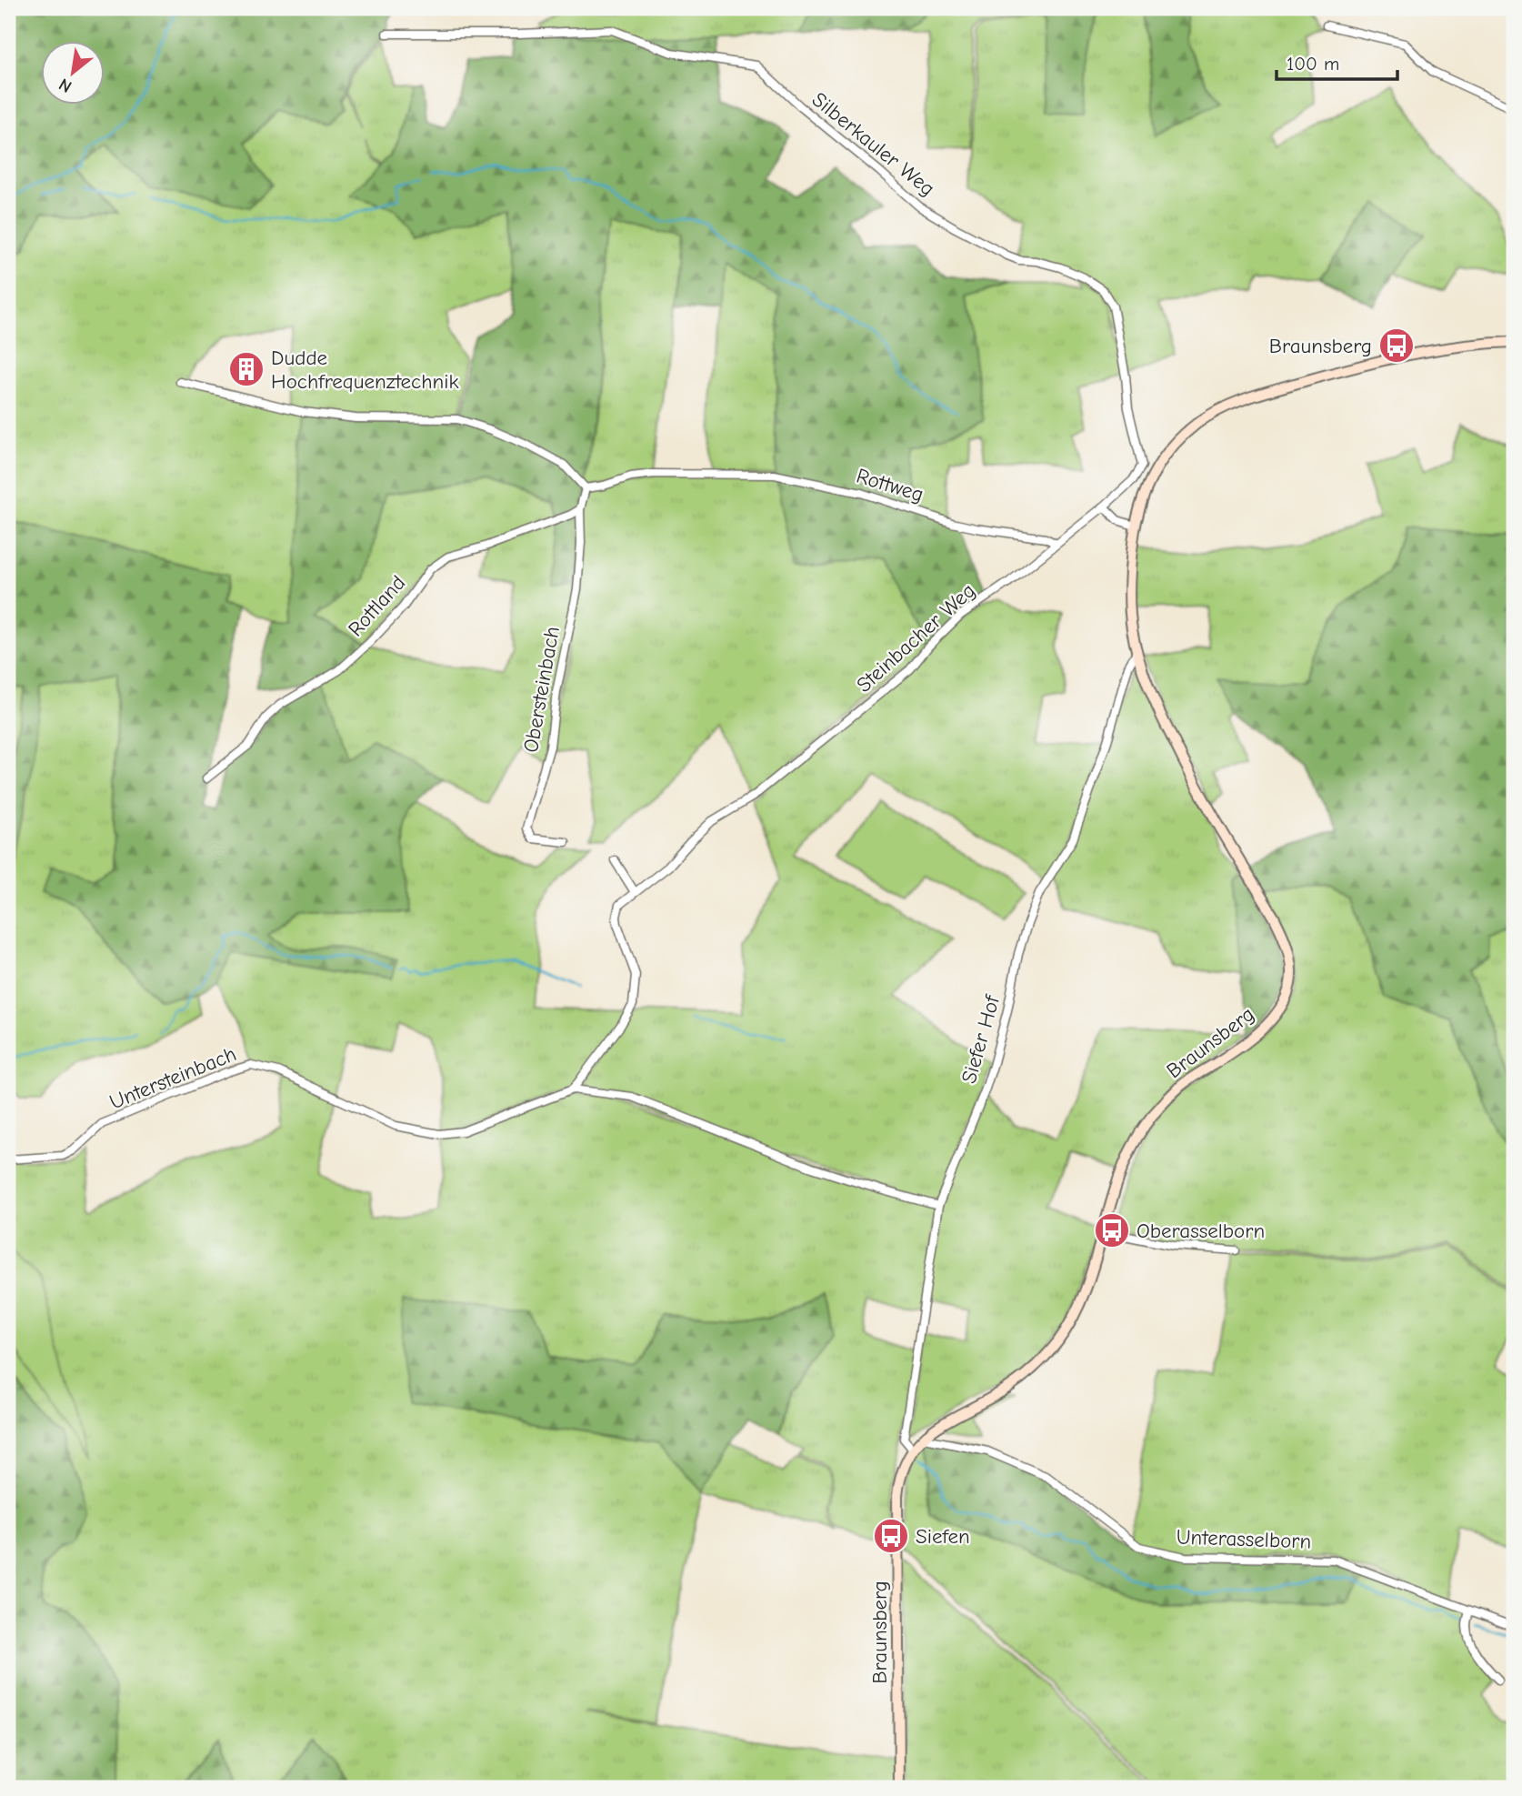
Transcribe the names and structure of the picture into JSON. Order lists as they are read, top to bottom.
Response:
{
  "streets": {
    "main road": ["Braunsberg"],
    "street": [
      "Silberkauler Weg",
      "Rottweg",
      "Rottland",
      "Steinbacher Weg",
      "Obersteinbach",
      "Siefer Hof",
      "Untersteinbach",
      "Unterasselborn"
    ]
  },
  "crossings": [
    ["Rottweg", "Steinbacher Weg"],
    ["Rottland", "Obersteinbach"],
    ["Siefer Hof", "Braunsberg"],
    ["Braunsberg", "Unterasselborn"]
  ],
  "places": {
    "bus stop": ["Braunsberg", "Oberasselborn", "Siefen"],
    "building": ["Dudde Hochfrequenztechnik"]
  },
  "scale_bar": "100 m",
  "north": "bottom left"
}
